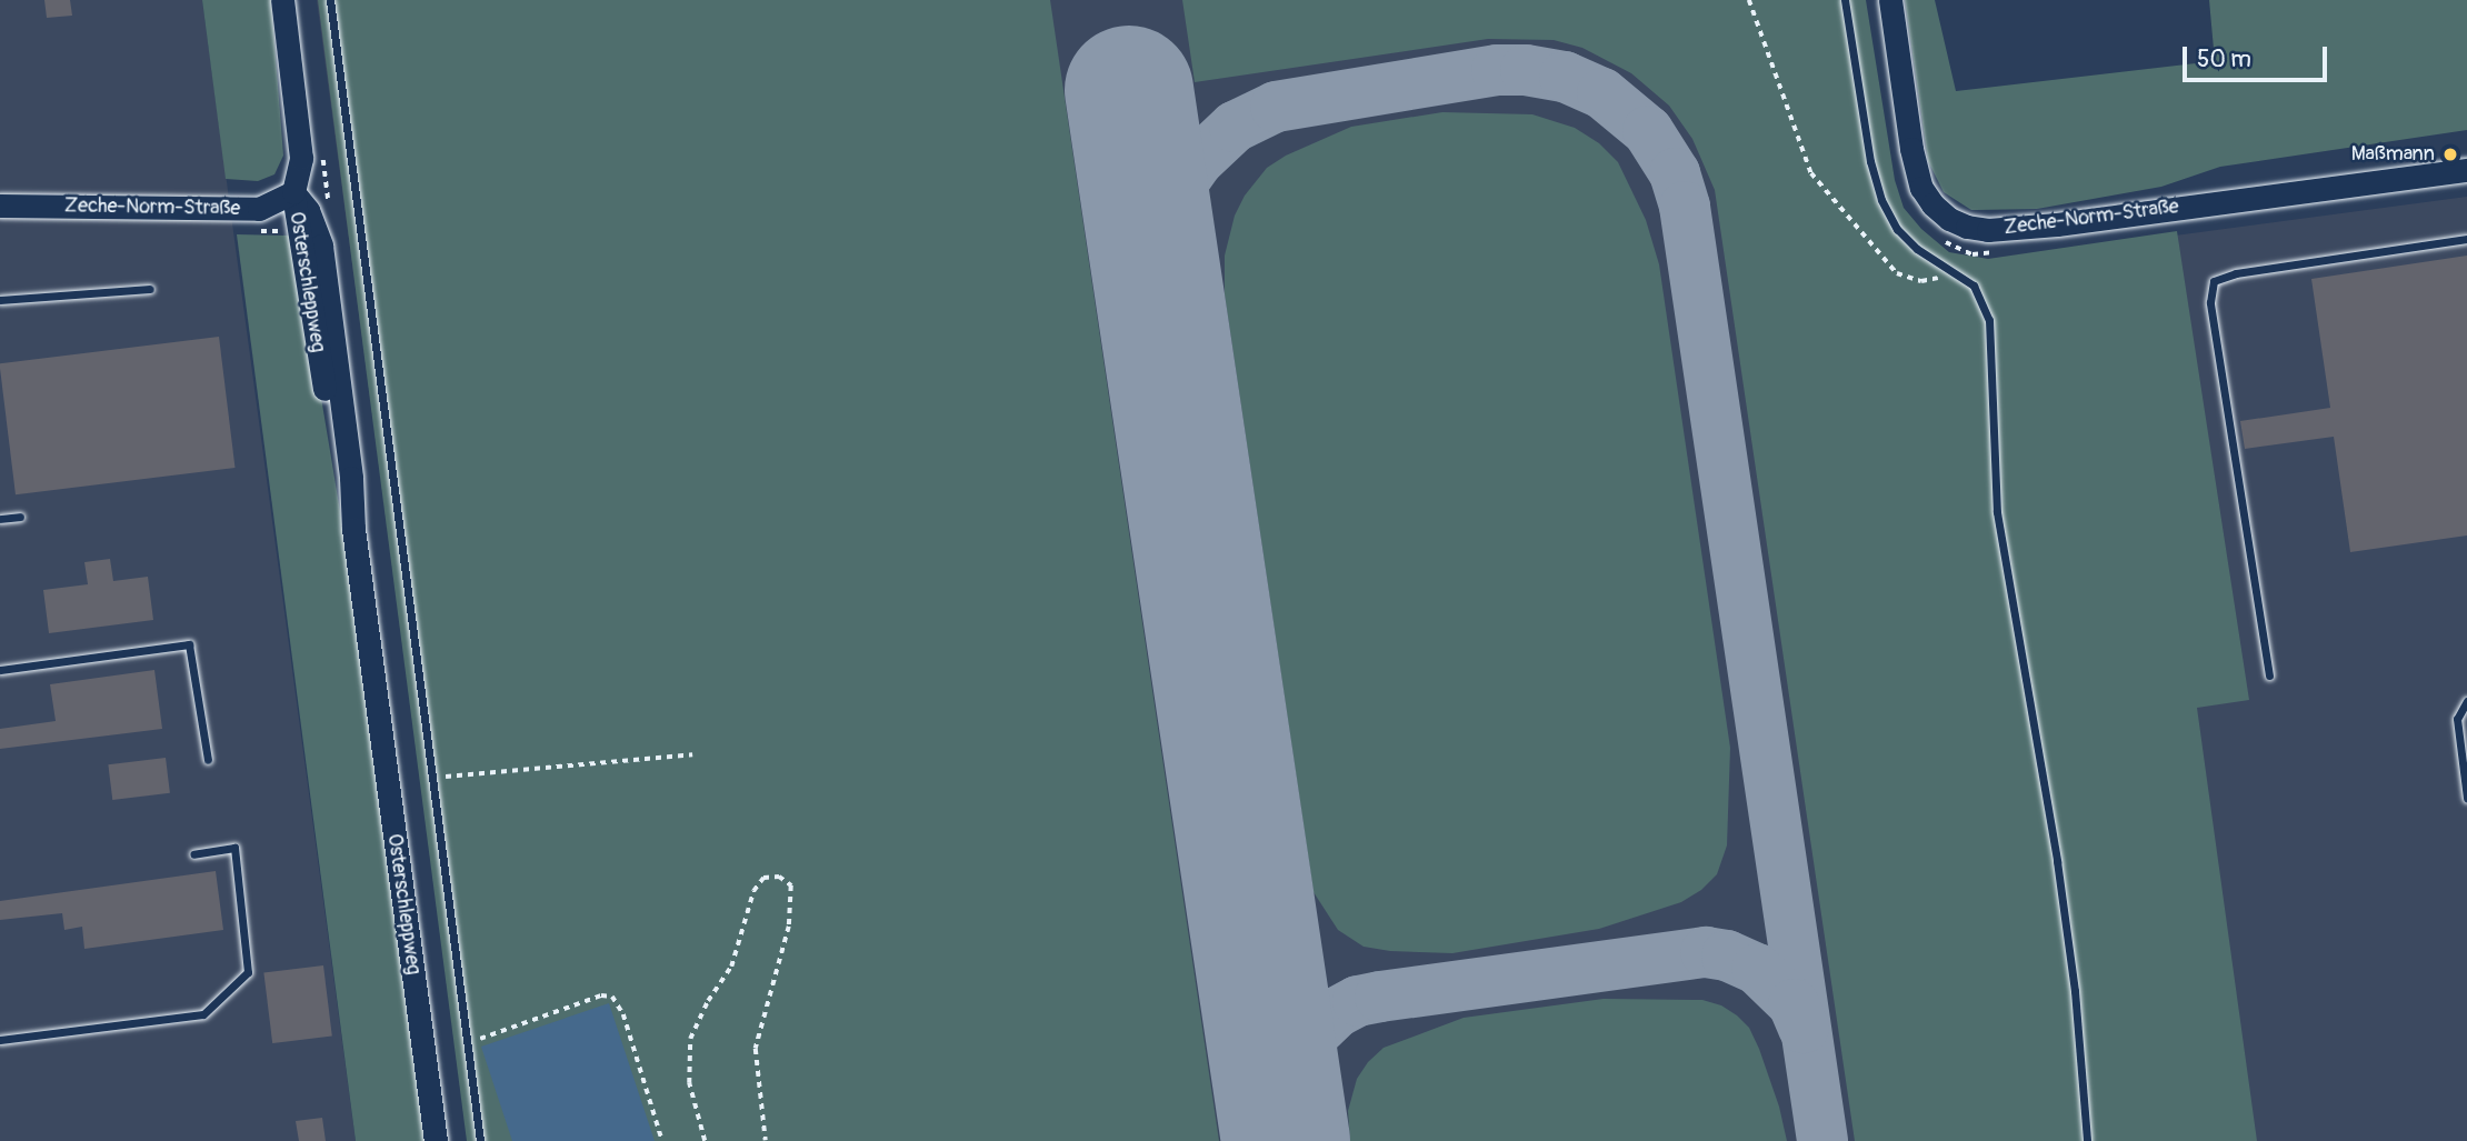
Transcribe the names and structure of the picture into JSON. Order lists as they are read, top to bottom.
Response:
{
  "streets": {
    "main road": ["Zeche-Norm-Straße", "Osterschleppweg"]
  },
  "crossings": [
    ["Zeche-Norm-Straße", "Osterschleppweg"]
  ],
  "places": ["Maßmann"],
  "scale_bar": "50 m"
}
